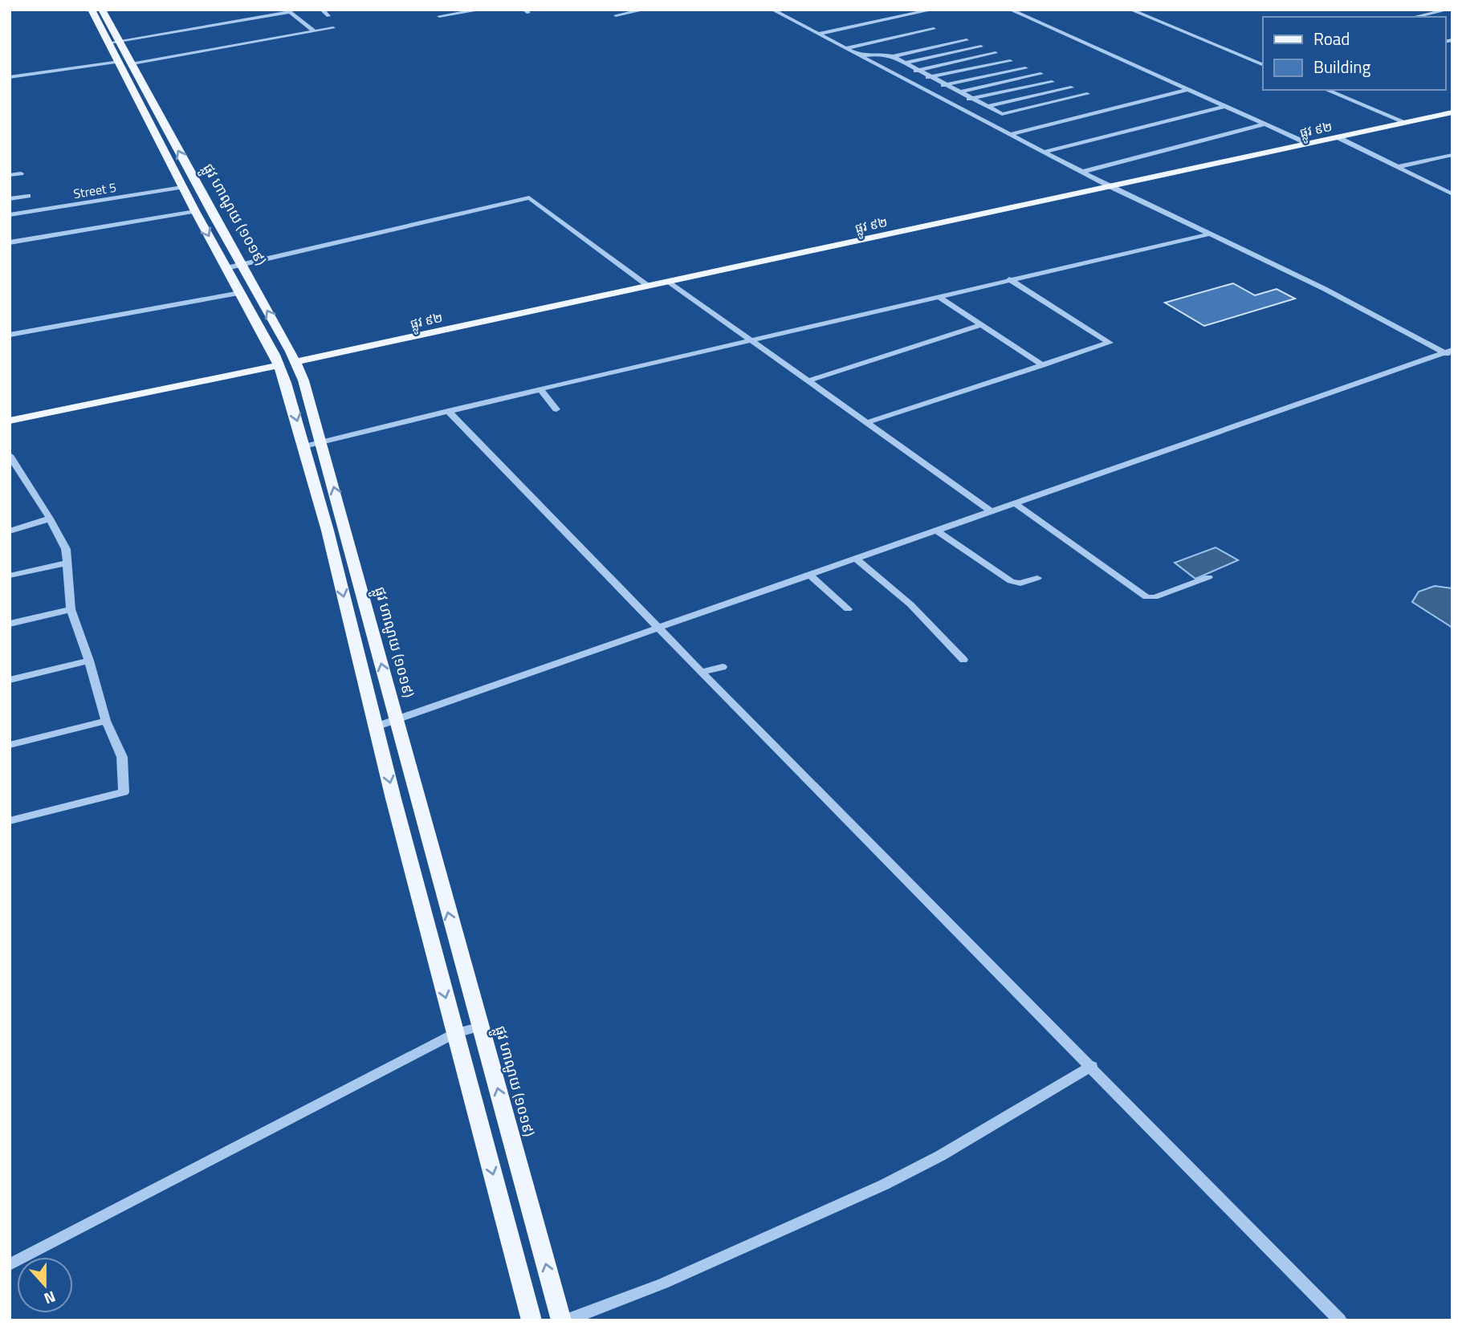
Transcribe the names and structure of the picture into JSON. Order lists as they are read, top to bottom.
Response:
{
  "streets": {
    "main road": ["ផ្លូវ ៩២", "ផ្លូវ ហាណូយ (១០១៩)"],
    "street": ["Street 5"]
  },
  "crossings": [
    ["ផ្លូវ ៩២", "ផ្លូវ ហាណូយ (១០១៩)"]
  ],
  "legend": ["Road", "Building"],
  "north": "bottom"
}
